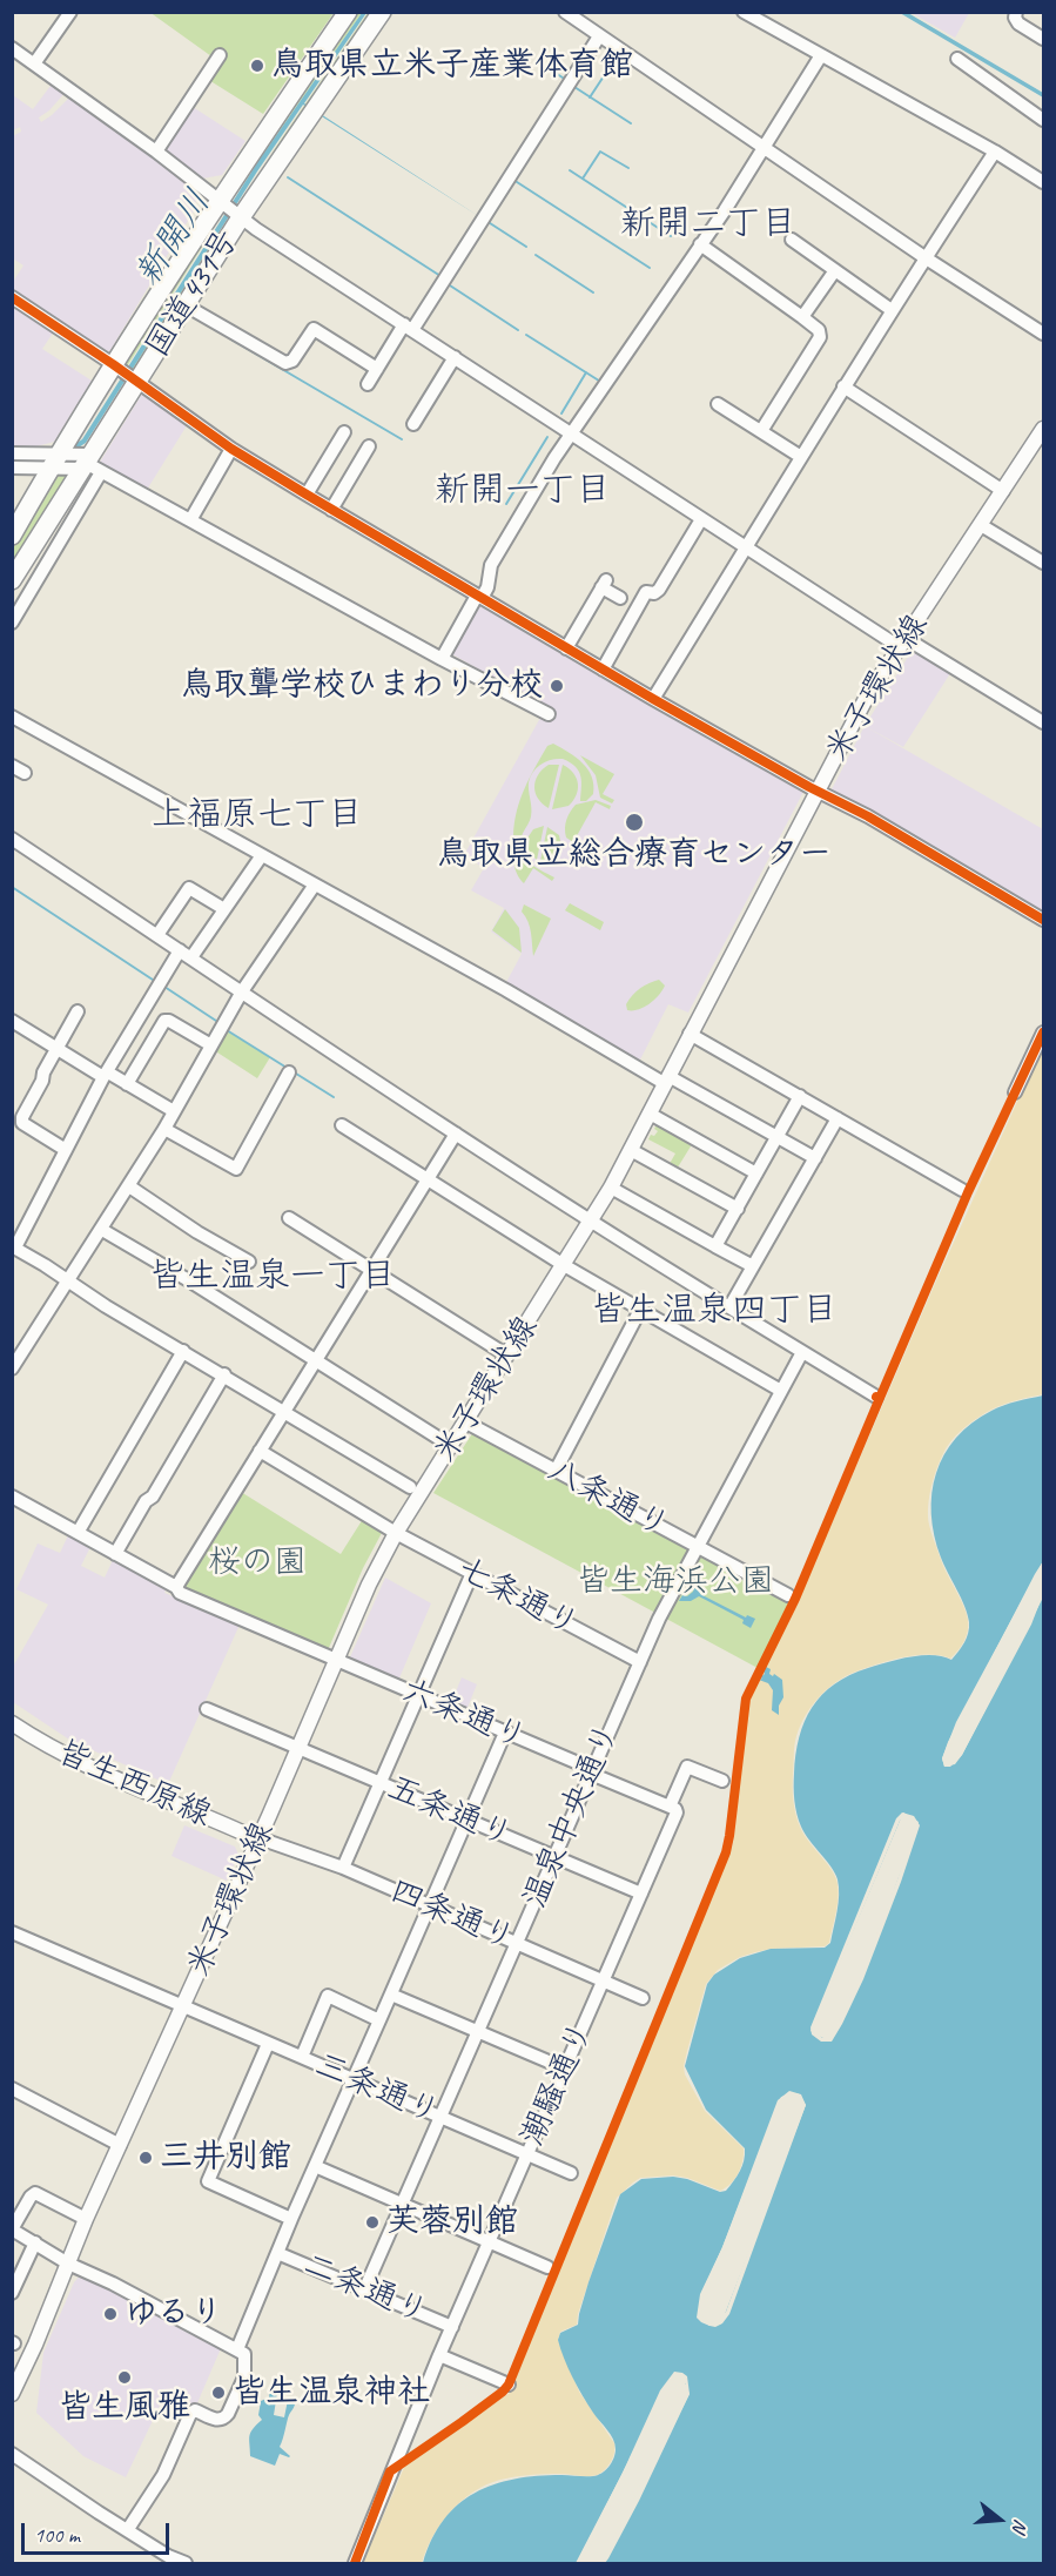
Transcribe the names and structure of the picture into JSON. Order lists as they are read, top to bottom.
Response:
{
  "streets": {
    "highway": ["国道431号"],
    "main road": ["米子環状線", "皆生西原線"],
    "street": [
      "八条通り",
      "七条通り",
      "六条通り",
      "五条通り",
      "温泉中央通り",
      "四条通り",
      "潮騒通り",
      "三条通り",
      "二条通り"
    ]
  },
  "crossings": [
    ["米子環状線", "八条通り"],
    ["米子環状線", "七条通り"],
    ["米子環状線", "六条通り"],
    ["米子環状線", "皆生西原線"],
    ["米子環状線", "五条通り"],
    ["米子環状線", "四条通り"],
    ["米子環状線", "三条通り"],
    ["八条通り", "温泉中央通り"],
    ["七条通り", "温泉中央通り"],
    ["六条通り", "温泉中央通り"],
    ["六条通り", "潮騒通り"],
    ["皆生西原線", "四条通り"],
    ["五条通り", "温泉中央通り"],
    ["五条通り", "潮騒通り"],
    ["温泉中央通り", "四条通り"],
    ["温泉中央通り", "三条通り"],
    ["温泉中央通り", "二条通り"],
    ["四条通り", "潮騒通り"],
    ["潮騒通り", "三条通り"],
    ["潮騒通り", "二条通り"]
  ],
  "districts": [
    "新開二丁目",
    "新開一丁目",
    "上福原七丁目",
    "皆生温泉一丁目",
    "皆生温泉四丁目"
  ],
  "water": ["新開川"],
  "parks": ["桜の園", "皆生海浜公園"],
  "places": [
    "鳥取県立米子産業体育館",
    "鳥取聾学校ひまわり分校",
    "鳥取県立総合療育センター",
    "三井別館",
    "芙蓉別館",
    "ゆるり",
    "皆生風雅",
    "皆生温泉神社"
  ],
  "scale_bar": "100 m",
  "north": "right"
}
